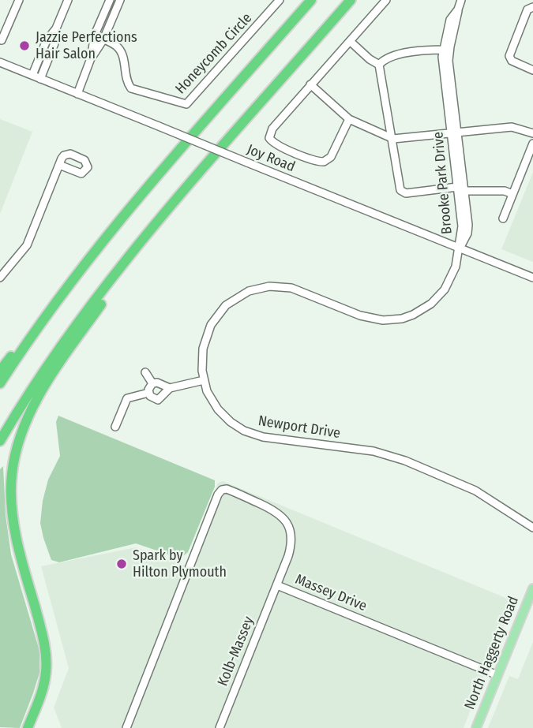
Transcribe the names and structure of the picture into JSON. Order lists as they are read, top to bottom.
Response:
{
  "streets": {
    "main road": ["North Haggerty Road"],
    "street": [
      "Honeycomb Circle",
      "Joy Road",
      "Brooke Park Drive",
      "Newport Drive",
      "Massey Drive",
      "Kolb-Massey"
    ]
  },
  "crossings": [
    ["Joy Road", "Brooke Park Drive"],
    ["Joy Road", "Newport Drive"],
    ["Brooke Park Drive", "Newport Drive"],
    ["Massey Drive", "Kolb-Massey"],
    ["Massey Drive", "North Haggerty Road"]
  ],
  "places": ["Jazzie Perfections Hair Salon", "Spark by Hilton Plymouth"]
}
